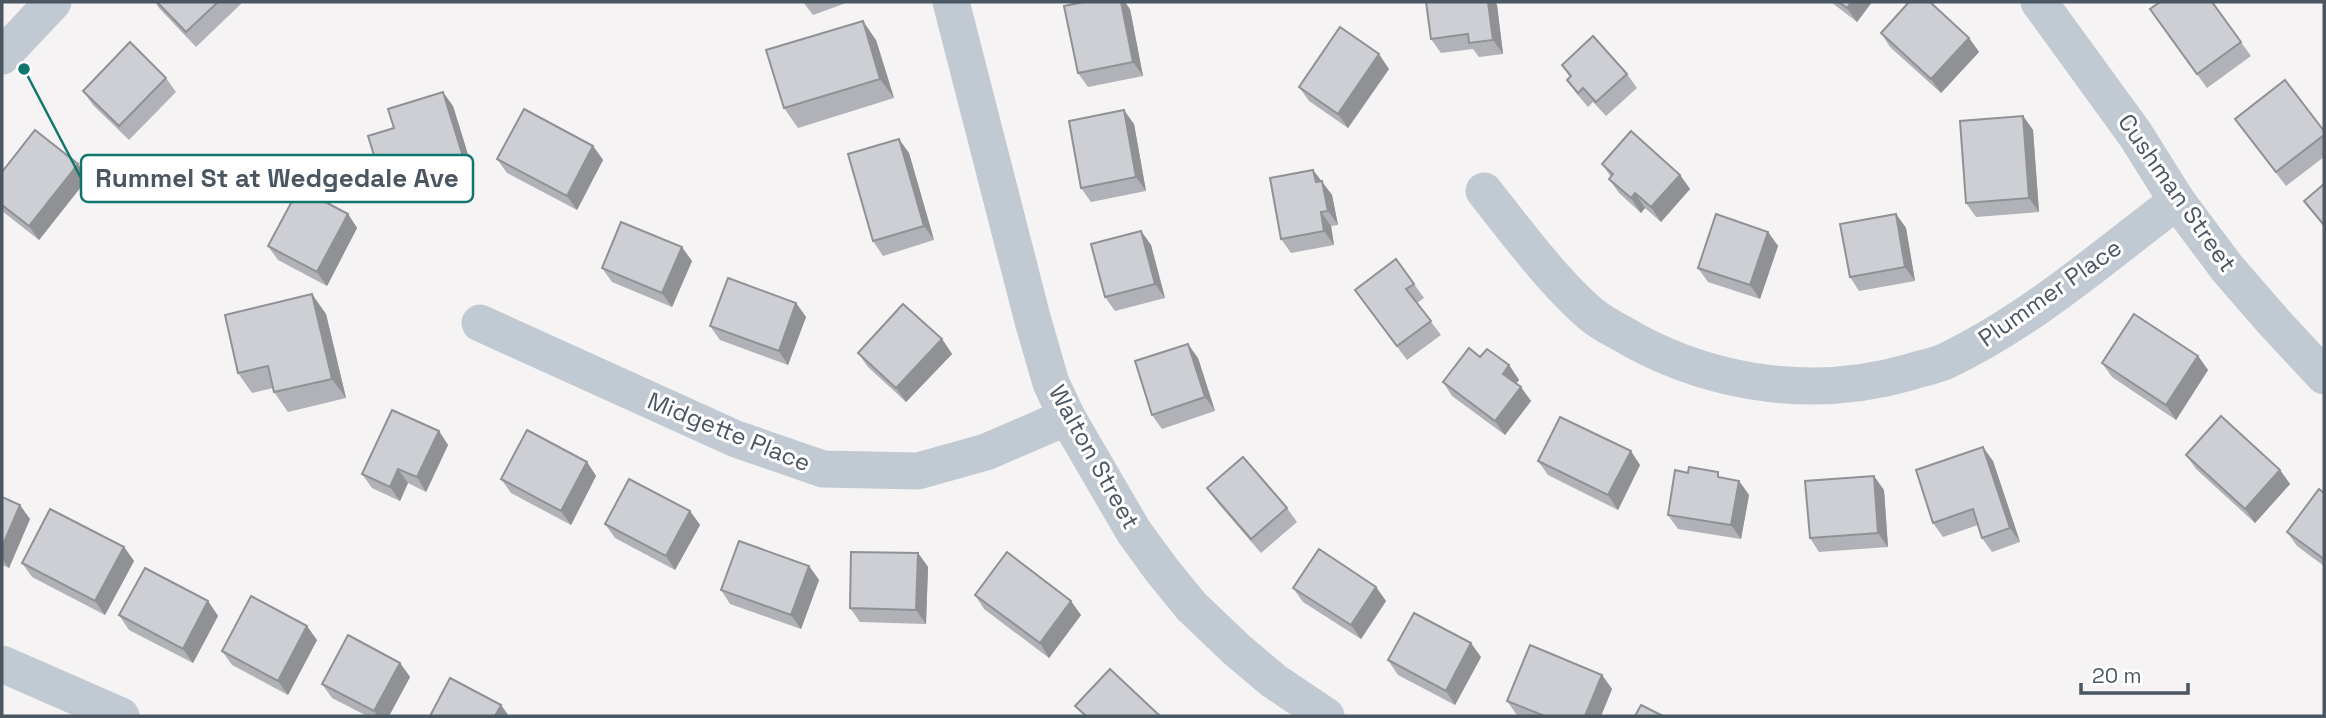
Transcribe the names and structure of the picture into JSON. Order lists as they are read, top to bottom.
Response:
{
  "streets": {
    "street": [
      "Cushman Street",
      "Plummer Place",
      "Midgette Place",
      "Walton Street"
    ]
  },
  "crossings": [
    ["Cushman Street", "Plummer Place"],
    ["Midgette Place", "Walton Street"]
  ],
  "places": ["Rummel St at Wedgedale Ave"],
  "scale_bar": "20 m"
}
